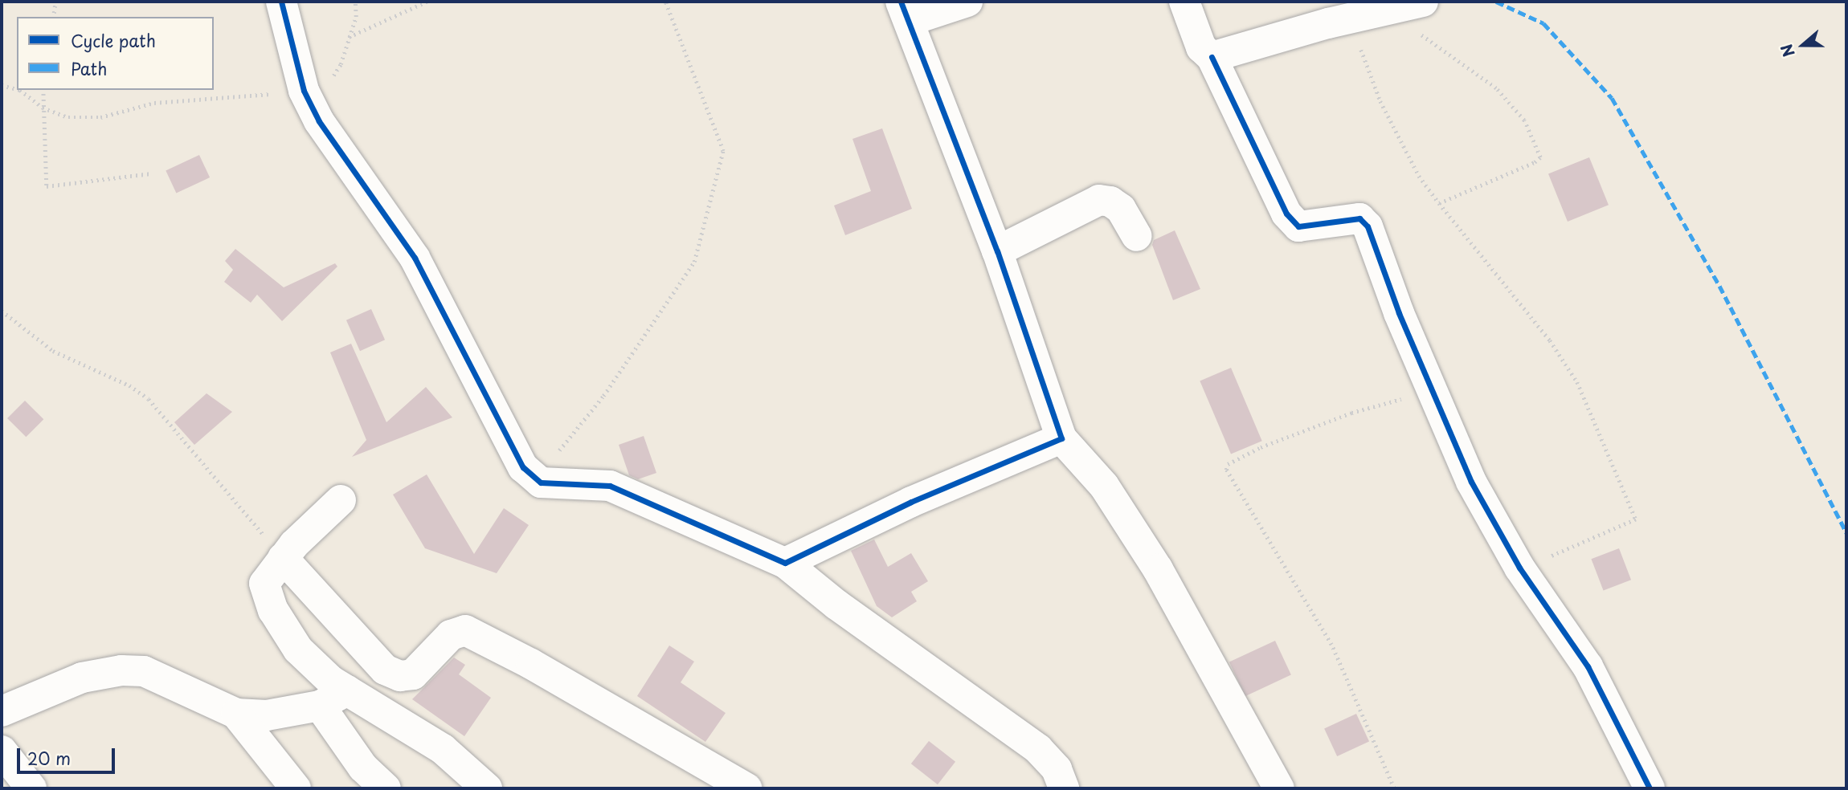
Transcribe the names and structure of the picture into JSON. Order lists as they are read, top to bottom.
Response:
{
  "legend": ["Cycle path", "Path"],
  "scale_bar": "20 m",
  "north": "left"
}
